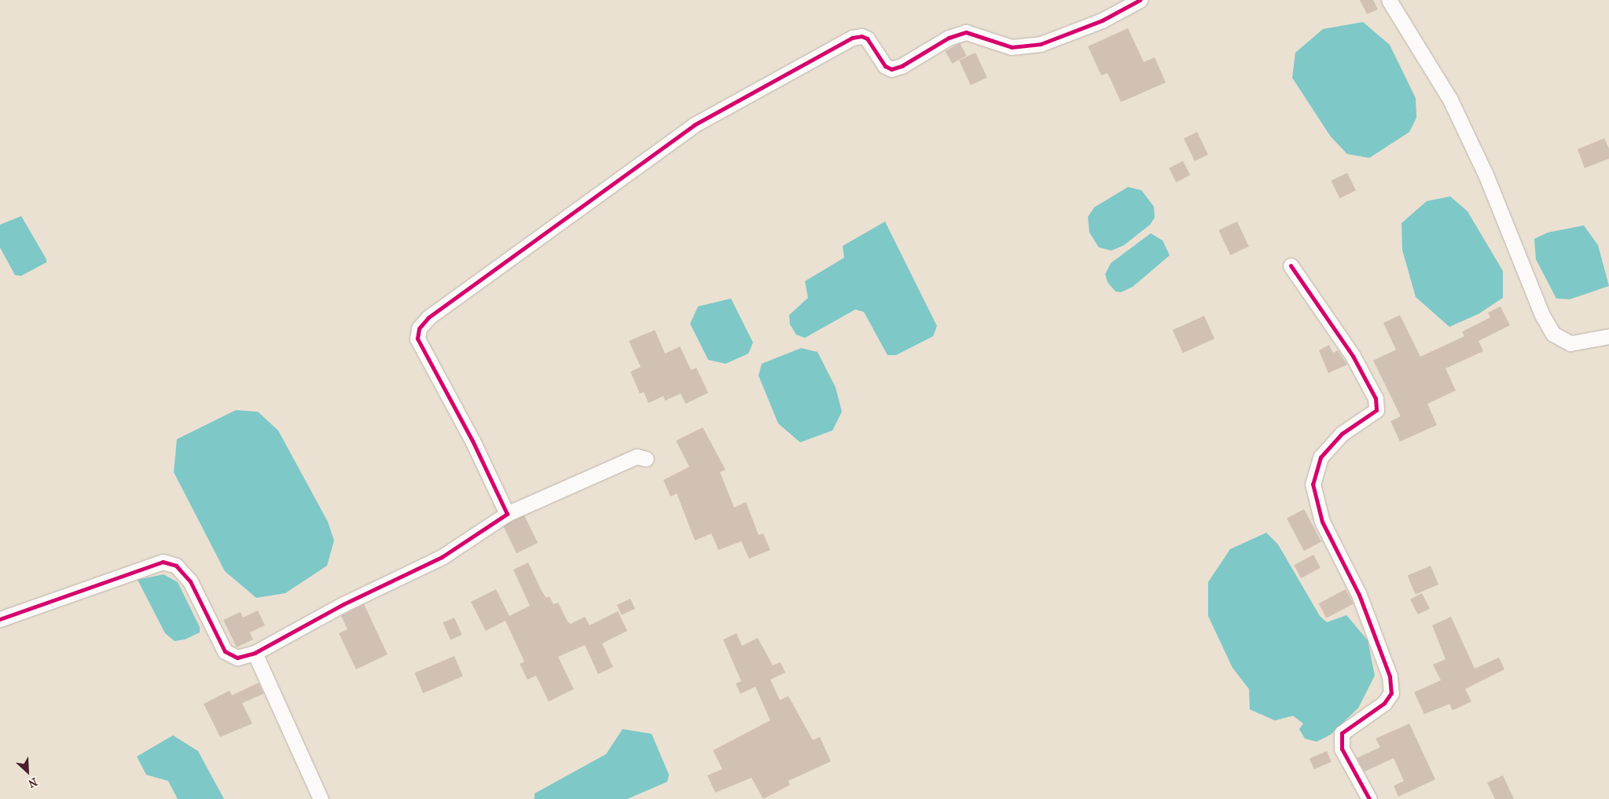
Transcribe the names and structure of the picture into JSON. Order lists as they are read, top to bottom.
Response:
{
  "north": "bottom right"
}
